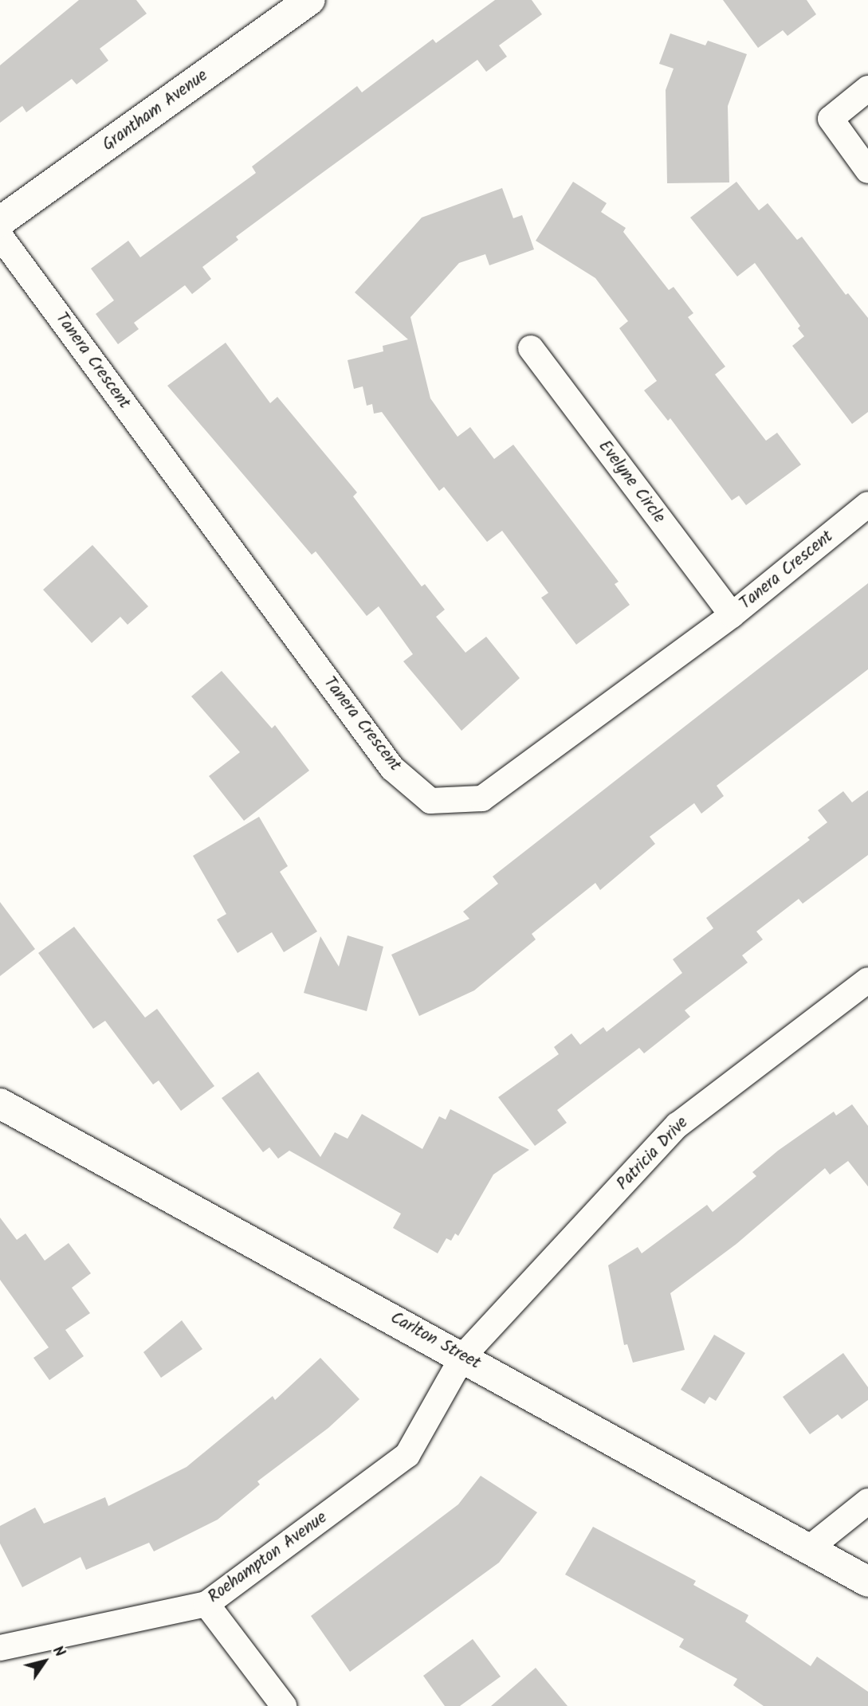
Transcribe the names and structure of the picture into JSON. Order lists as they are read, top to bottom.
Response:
{
  "streets": {
    "main road": ["Grantham Avenue", "Carlton Street"],
    "street": [
      "Tanera Crescent",
      "Evelyne Circle",
      "Patricia Drive",
      "Roehampton Avenue"
    ]
  },
  "crossings": [
    ["Tanera Crescent", "Evelyne Circle"],
    ["Patricia Drive", "Carlton Street"],
    ["Patricia Drive", "Roehampton Avenue"],
    ["Carlton Street", "Roehampton Avenue"]
  ],
  "north": "top right"
}
